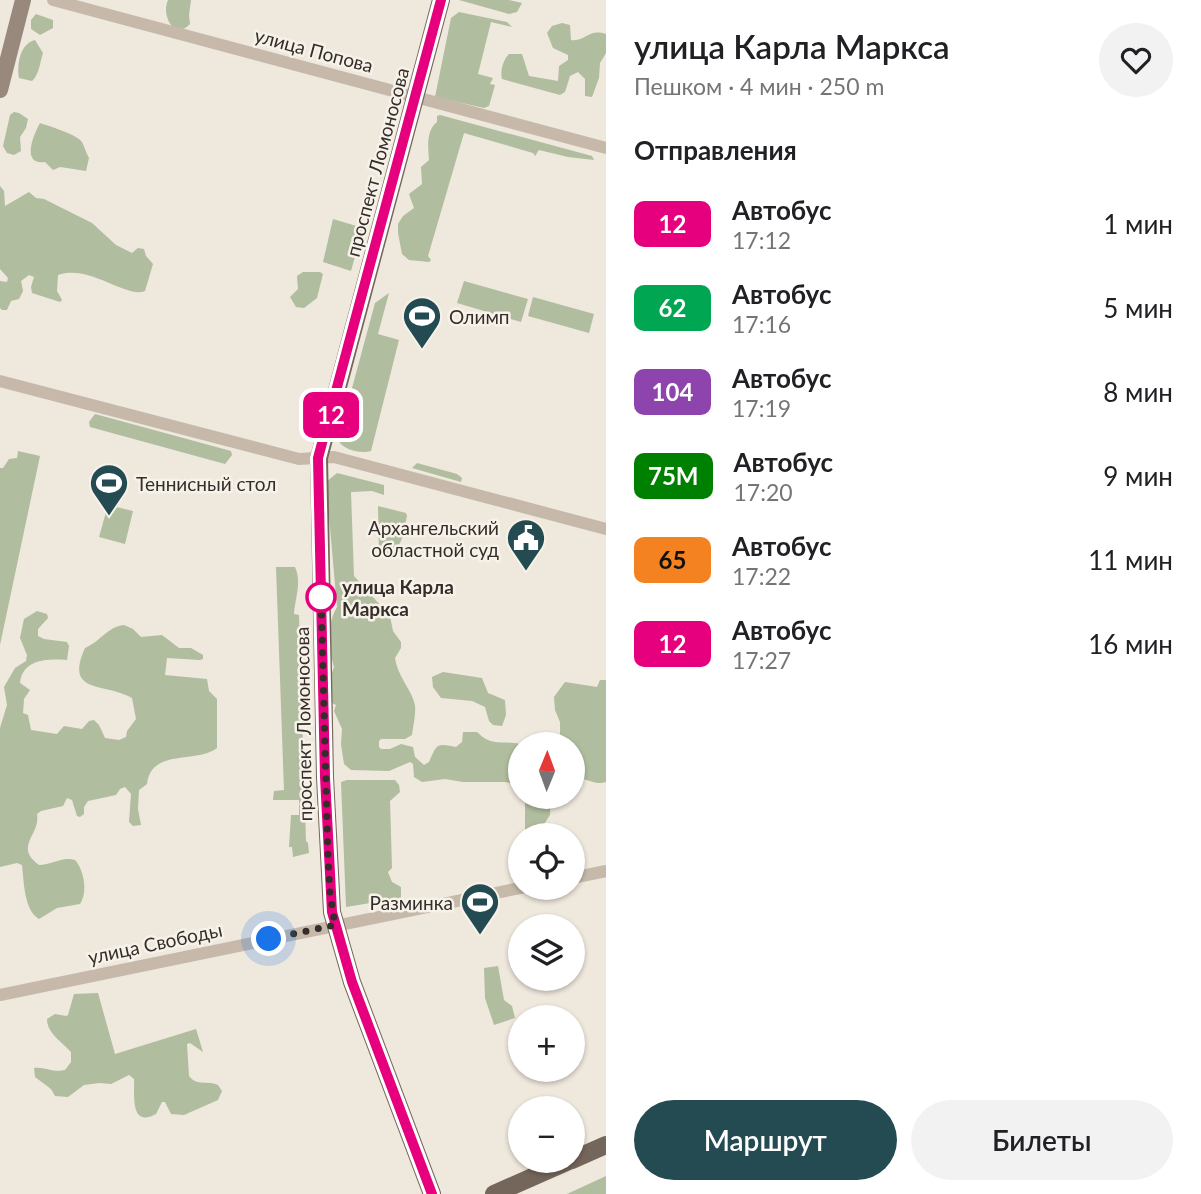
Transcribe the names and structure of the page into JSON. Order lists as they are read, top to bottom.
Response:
{
  "streets": {
    "main road": ["проспект Ломоносова"],
    "street": ["улица Попова", "улица Свободы"]
  },
  "crossings": [
    ["улица Попова", "проспект Ломоносова"],
    ["проспект Ломоносова", "улица Свободы"]
  ],
  "places": {
    "sports": ["Олимп", "Теннисный стол", "Разминка"],
    "public building": ["Архангельский областной суд"],
    "other": ["улица Карла Маркса"]
  },
  "lines": ["bus line 12"],
  "north": "top",
  "page": {
    "on_map": "12",
    "heading": [
      ["улица Карла Маркса", "Пешком · 4 мин · 250 m"],
      "Отправления"
    ],
    "list": [
      {
        "mark": "12",
        "name": "Автобус",
        "note": "17:12",
        "value": "1 мин"
      },
      {
        "mark": "62",
        "name": "Автобус",
        "note": "17:16",
        "value": "5 мин"
      },
      {
        "mark": "104",
        "name": "Автобус",
        "note": "17:19",
        "value": "8 мин"
      },
      {
        "mark": "75М",
        "name": "Автобус",
        "note": "17:20",
        "value": "9 мин"
      },
      {
        "mark": "65",
        "name": "Автобус",
        "note": "17:22",
        "value": "11 мин"
      },
      {
        "mark": "12",
        "name": "Автобус",
        "note": "17:27",
        "value": "16 мин"
      }
    ],
    "map_buttons": ["+", "−"],
    "buttons": ["Маршрут", "Билеты"]
  }
}
